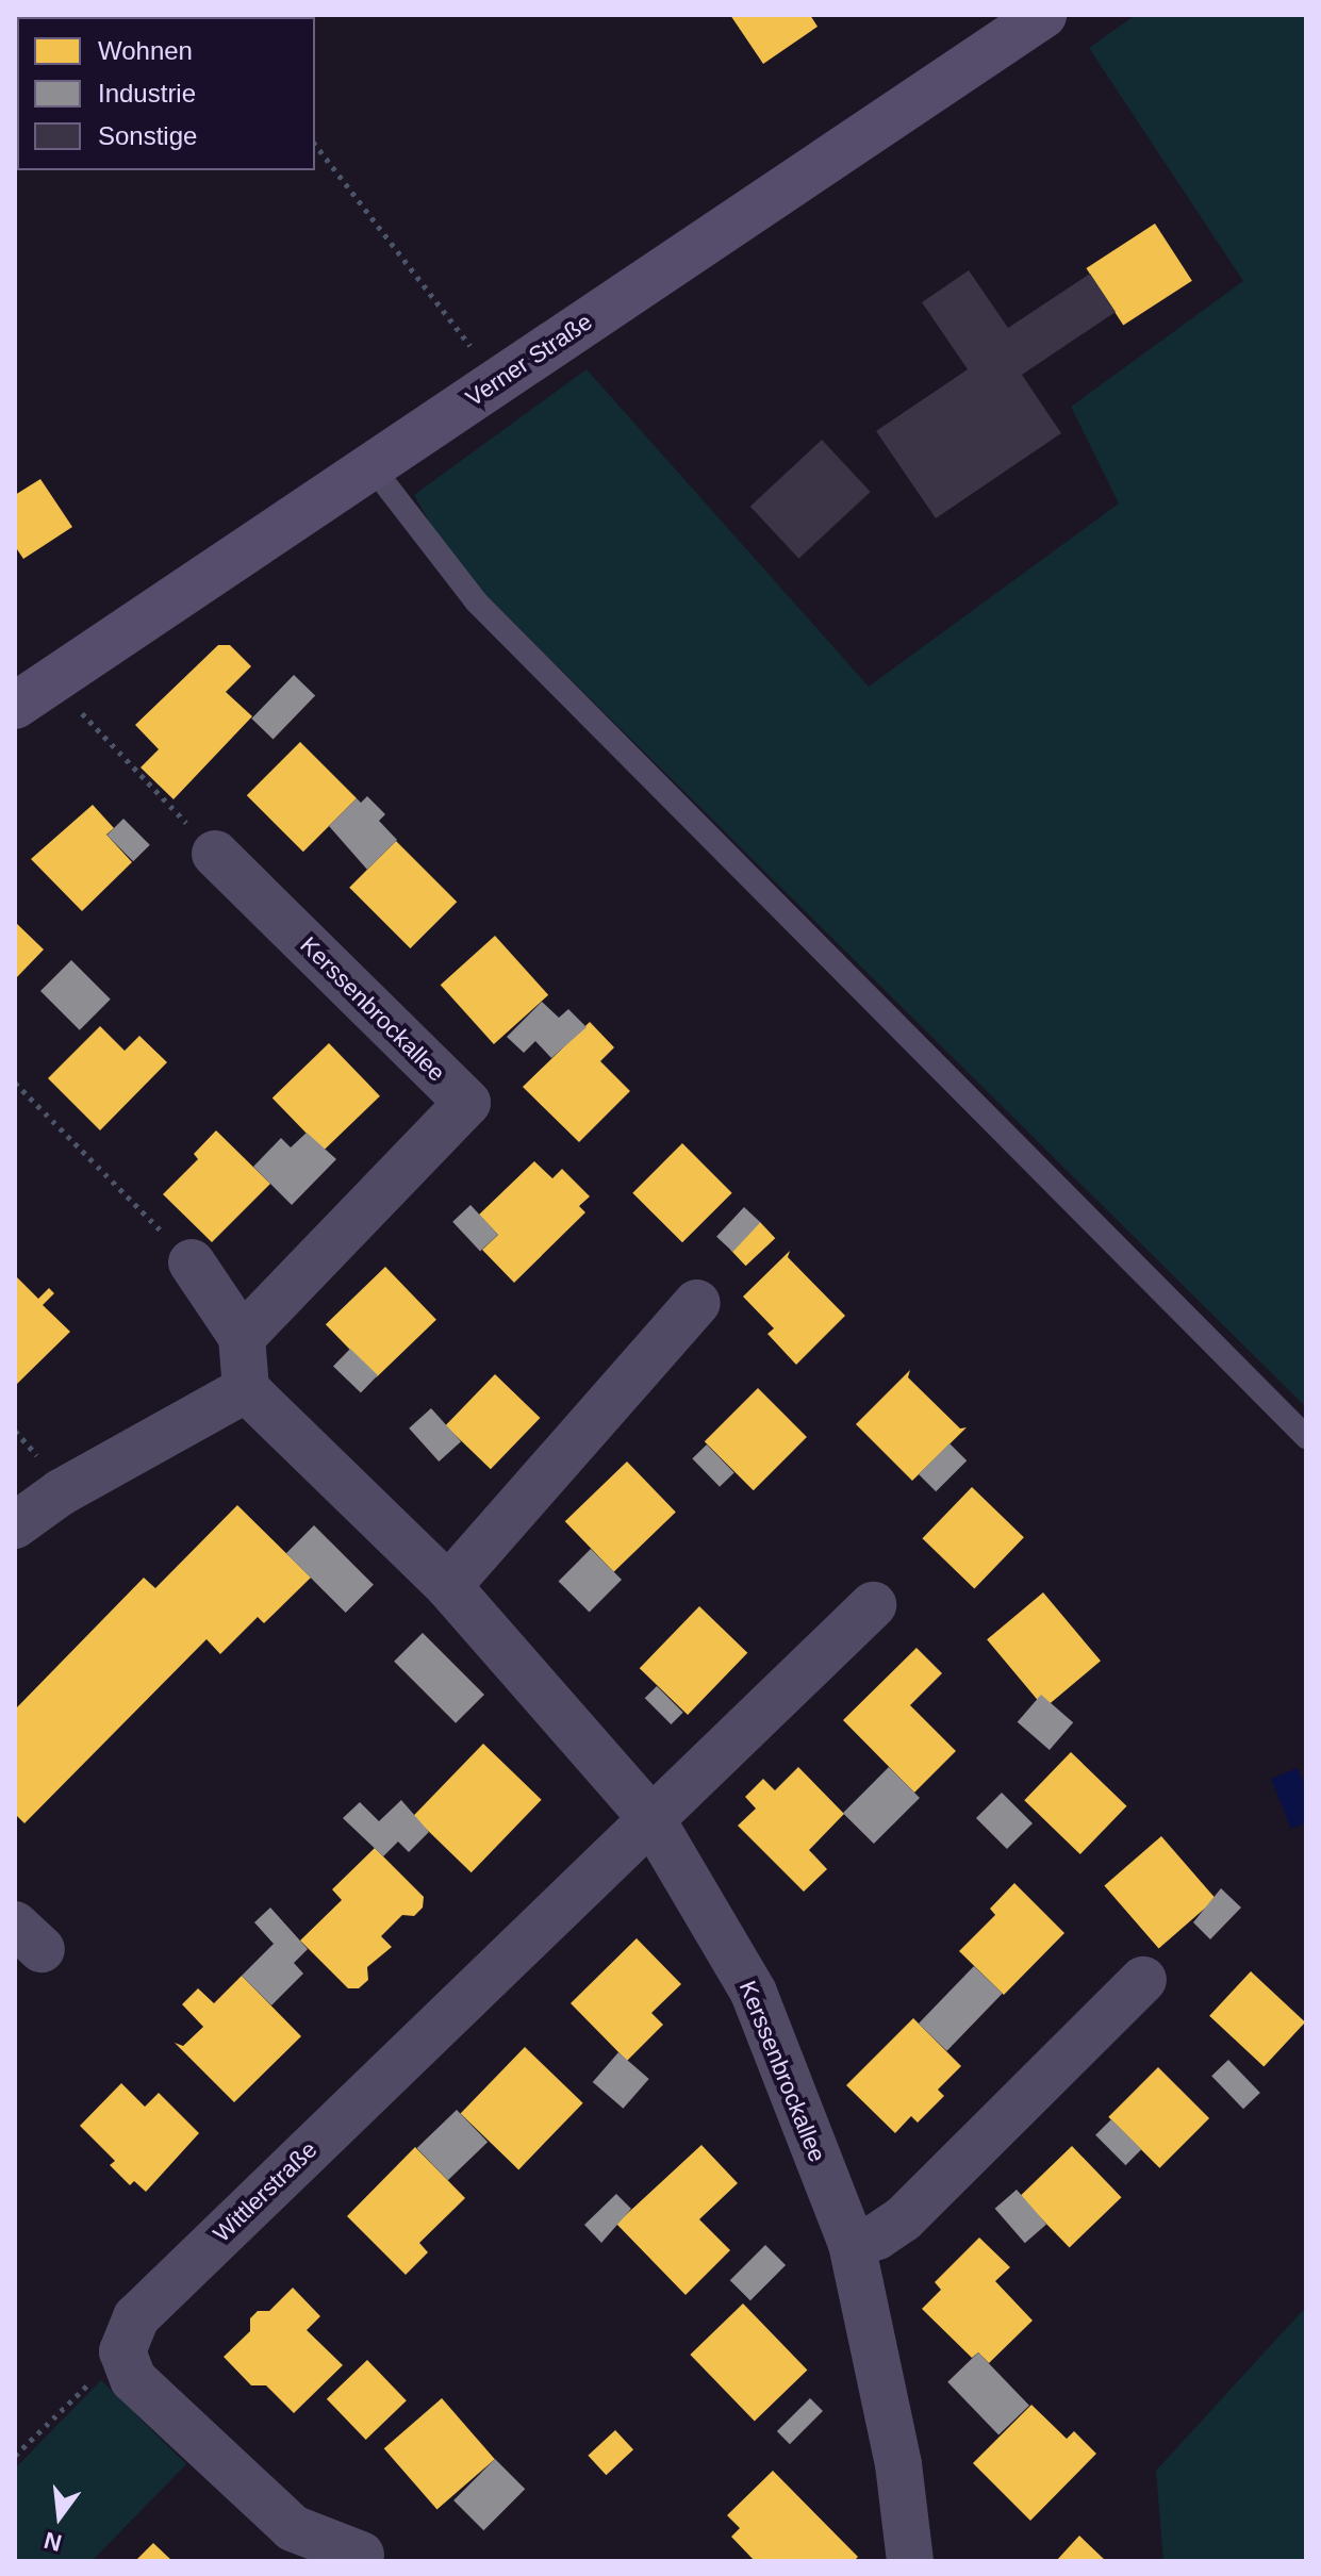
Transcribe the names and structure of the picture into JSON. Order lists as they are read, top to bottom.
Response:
{
  "streets": {
    "main road": ["Verner Straße"],
    "street": ["Kerssenbrockallee", "Wittlerstraße"]
  },
  "crossings": [
    ["Kerssenbrockallee", "Wittlerstraße"]
  ],
  "legend": ["Wohnen", "Industrie", "Sonstige"],
  "north": "bottom"
}
